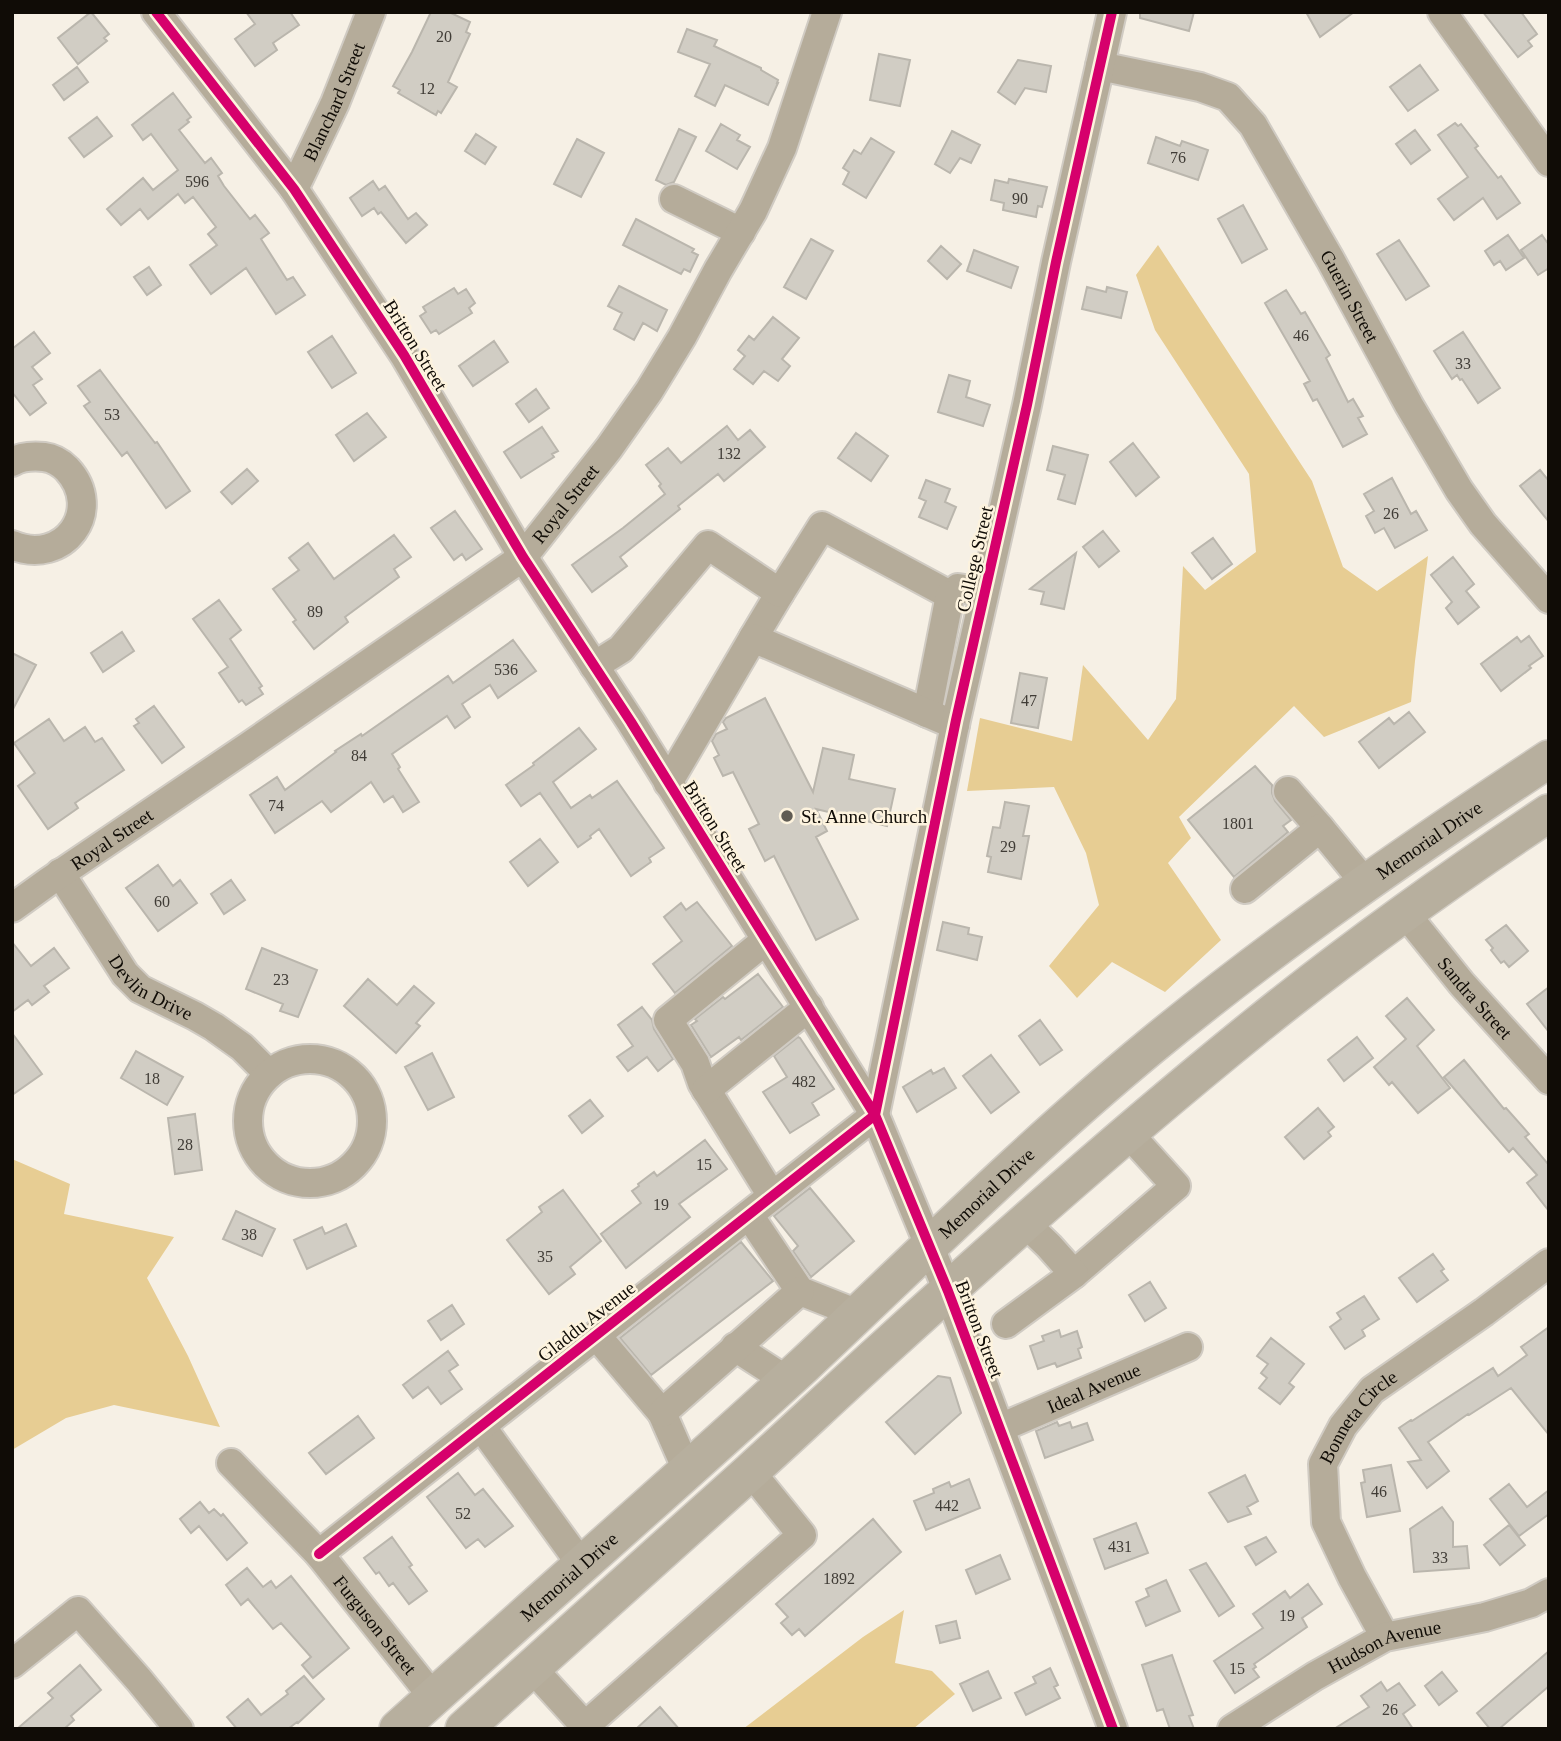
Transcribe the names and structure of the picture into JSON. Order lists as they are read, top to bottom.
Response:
{
  "streets": {
    "main road": ["Memorial Drive"],
    "street": [
      "Blanchard Street",
      "Guerin Street",
      "Britton Street",
      "Royal Street",
      "College Street",
      "Devlin Drive",
      "Sandra Street",
      "Gladdu Avenue",
      "Ideal Avenue",
      "Bonneta Circle",
      "Furguson Street",
      "Hudson Avenue"
    ]
  },
  "crossings": [
    ["Blanchard Street", "Britton Street"],
    ["Guerin Street", "College Street"],
    ["Britton Street", "Royal Street"],
    ["Britton Street", "College Street"],
    ["Britton Street", "Memorial Drive"],
    ["Britton Street", "Gladdu Avenue"],
    ["Britton Street", "Ideal Avenue"],
    ["Royal Street", "Devlin Drive"],
    ["College Street", "Gladdu Avenue"],
    ["Memorial Drive", "Furguson Street"],
    ["Gladdu Avenue", "Furguson Street"],
    ["Bonneta Circle", "Hudson Avenue"]
  ],
  "places": ["St. Anne Church"],
  "house_numbers": [
    "20",
    "12",
    "76",
    "596",
    "90",
    "46",
    "33",
    "53",
    "132",
    "26",
    "89",
    "536",
    "47",
    "84",
    "74",
    "1801",
    "29",
    "60",
    "23",
    "18",
    "482",
    "28",
    "15",
    "19",
    "38",
    "35",
    "46",
    "442",
    "52",
    "431",
    "33",
    "1892",
    "19",
    "15",
    "26"
  ]
}
